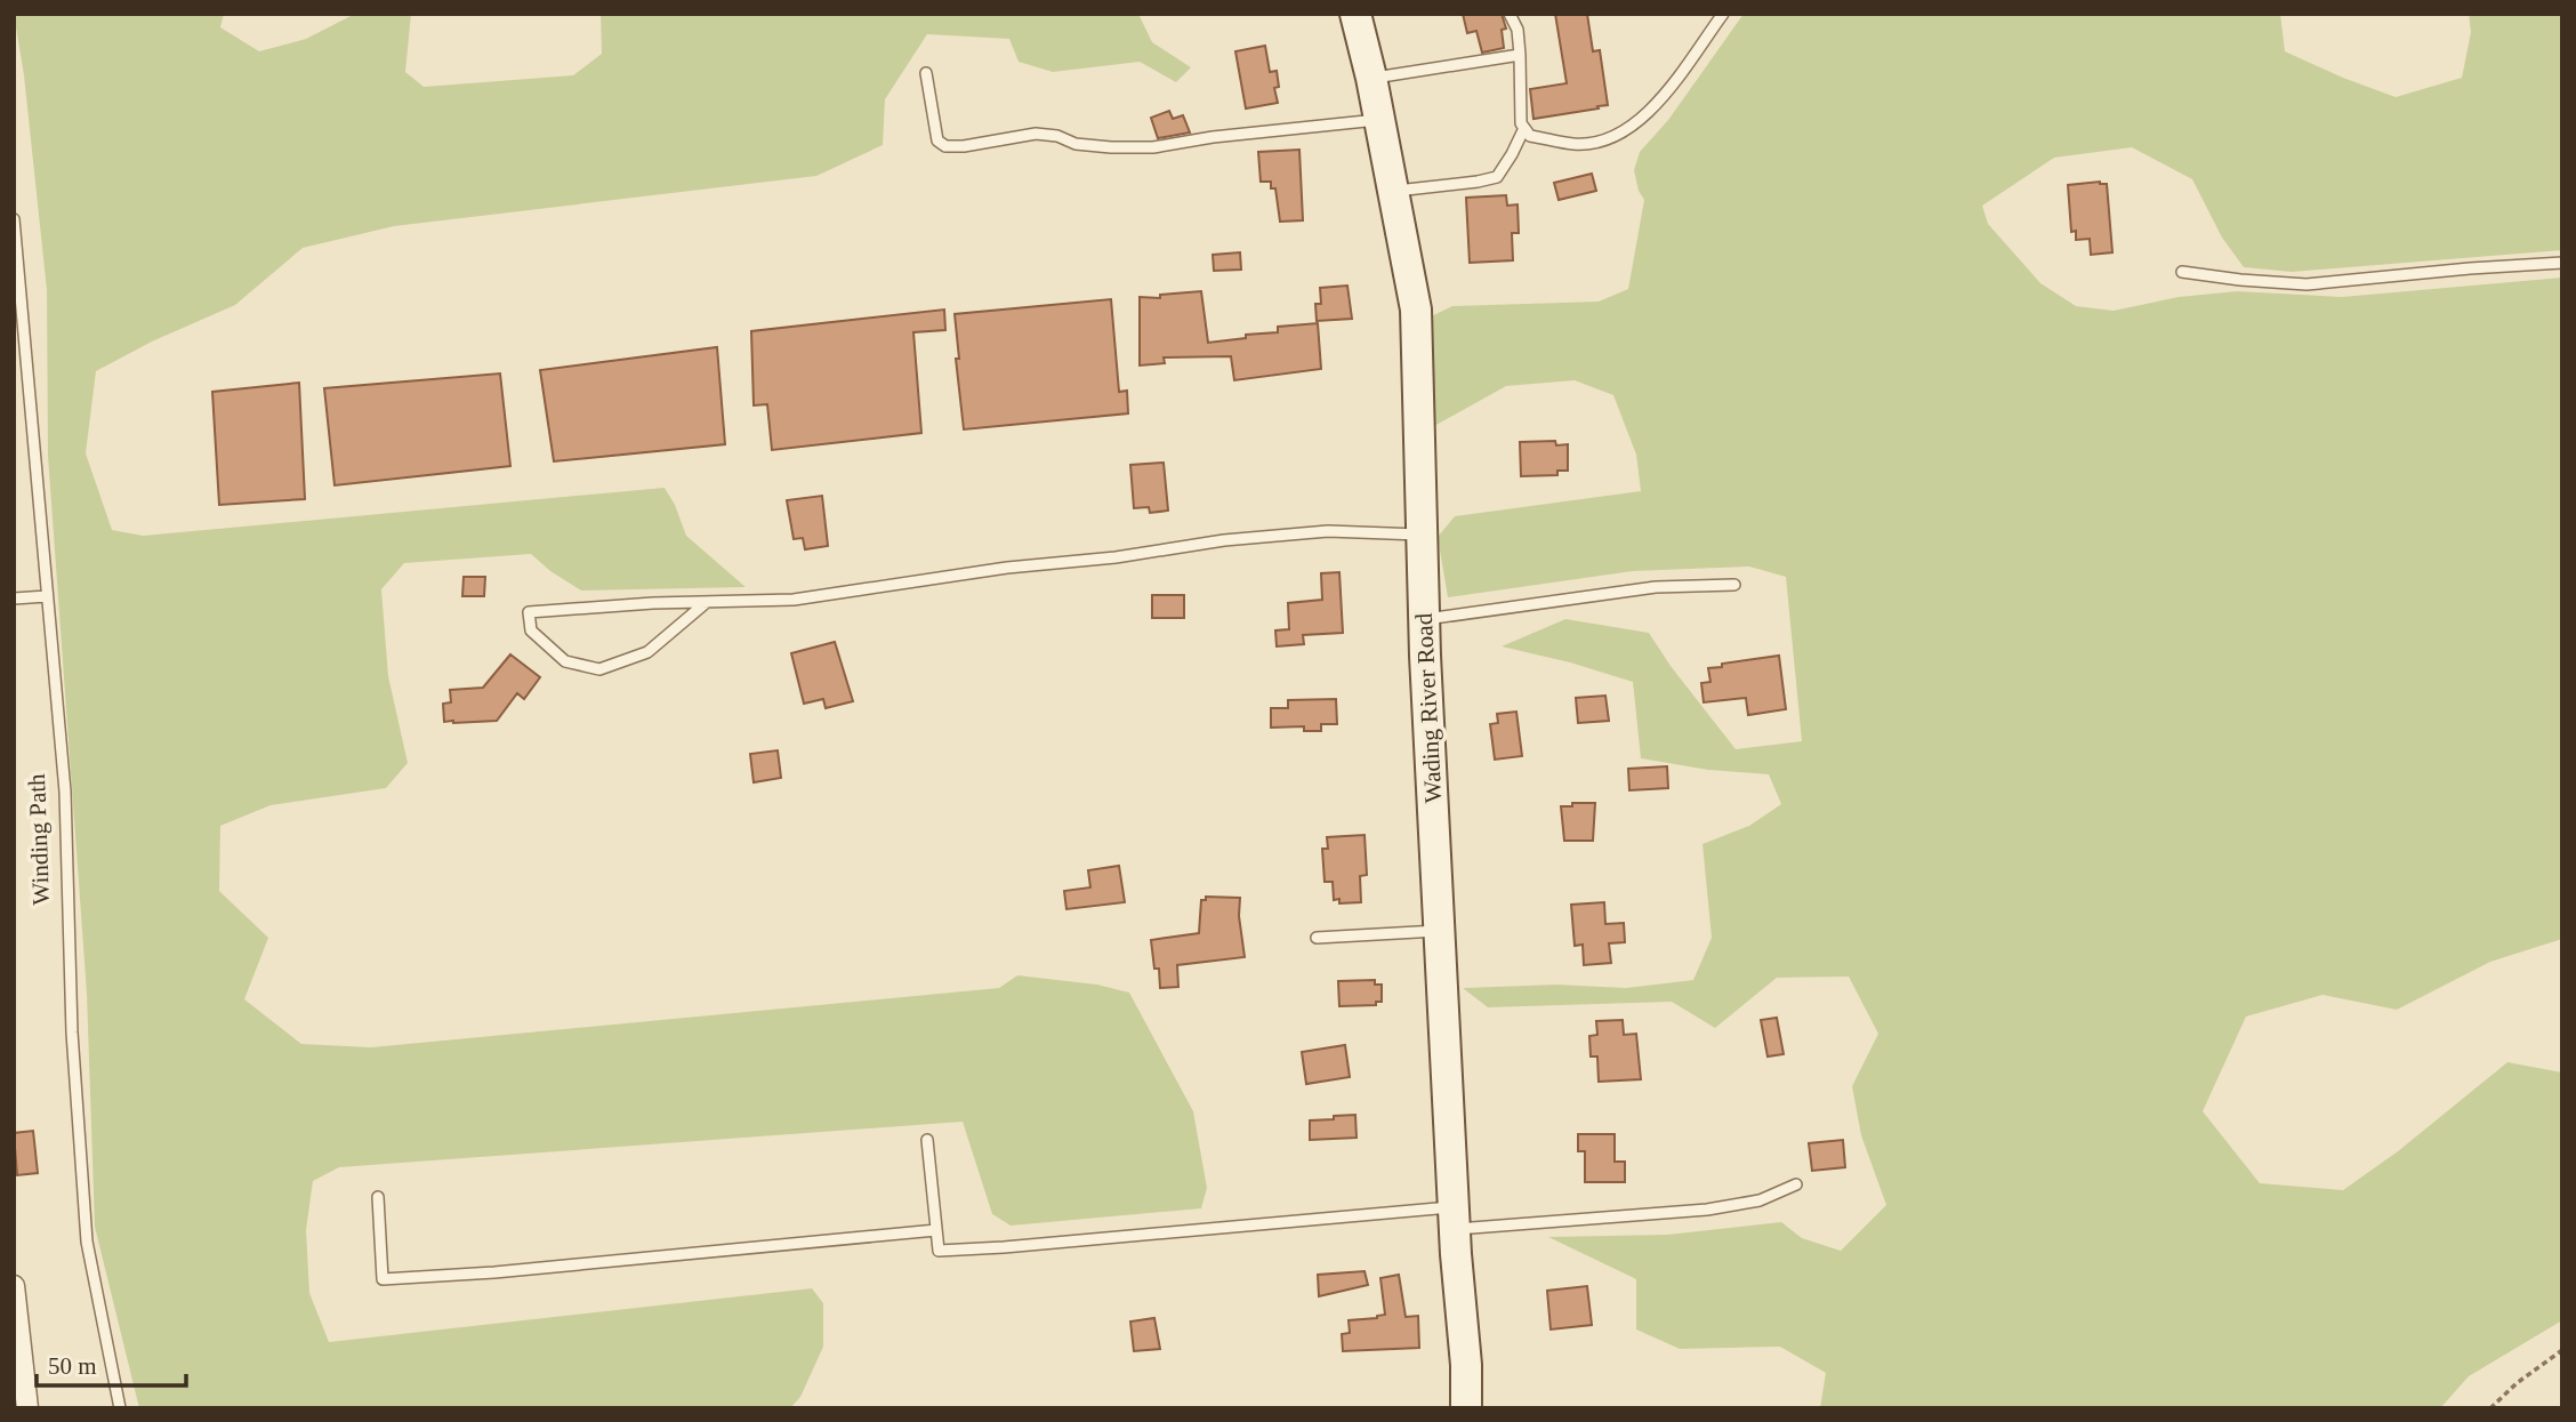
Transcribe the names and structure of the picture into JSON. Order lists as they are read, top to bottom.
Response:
{
  "streets": {
    "main road": ["Wading River Road"],
    "lane": ["Winding Path"]
  },
  "scale_bar": "50 m"
}
